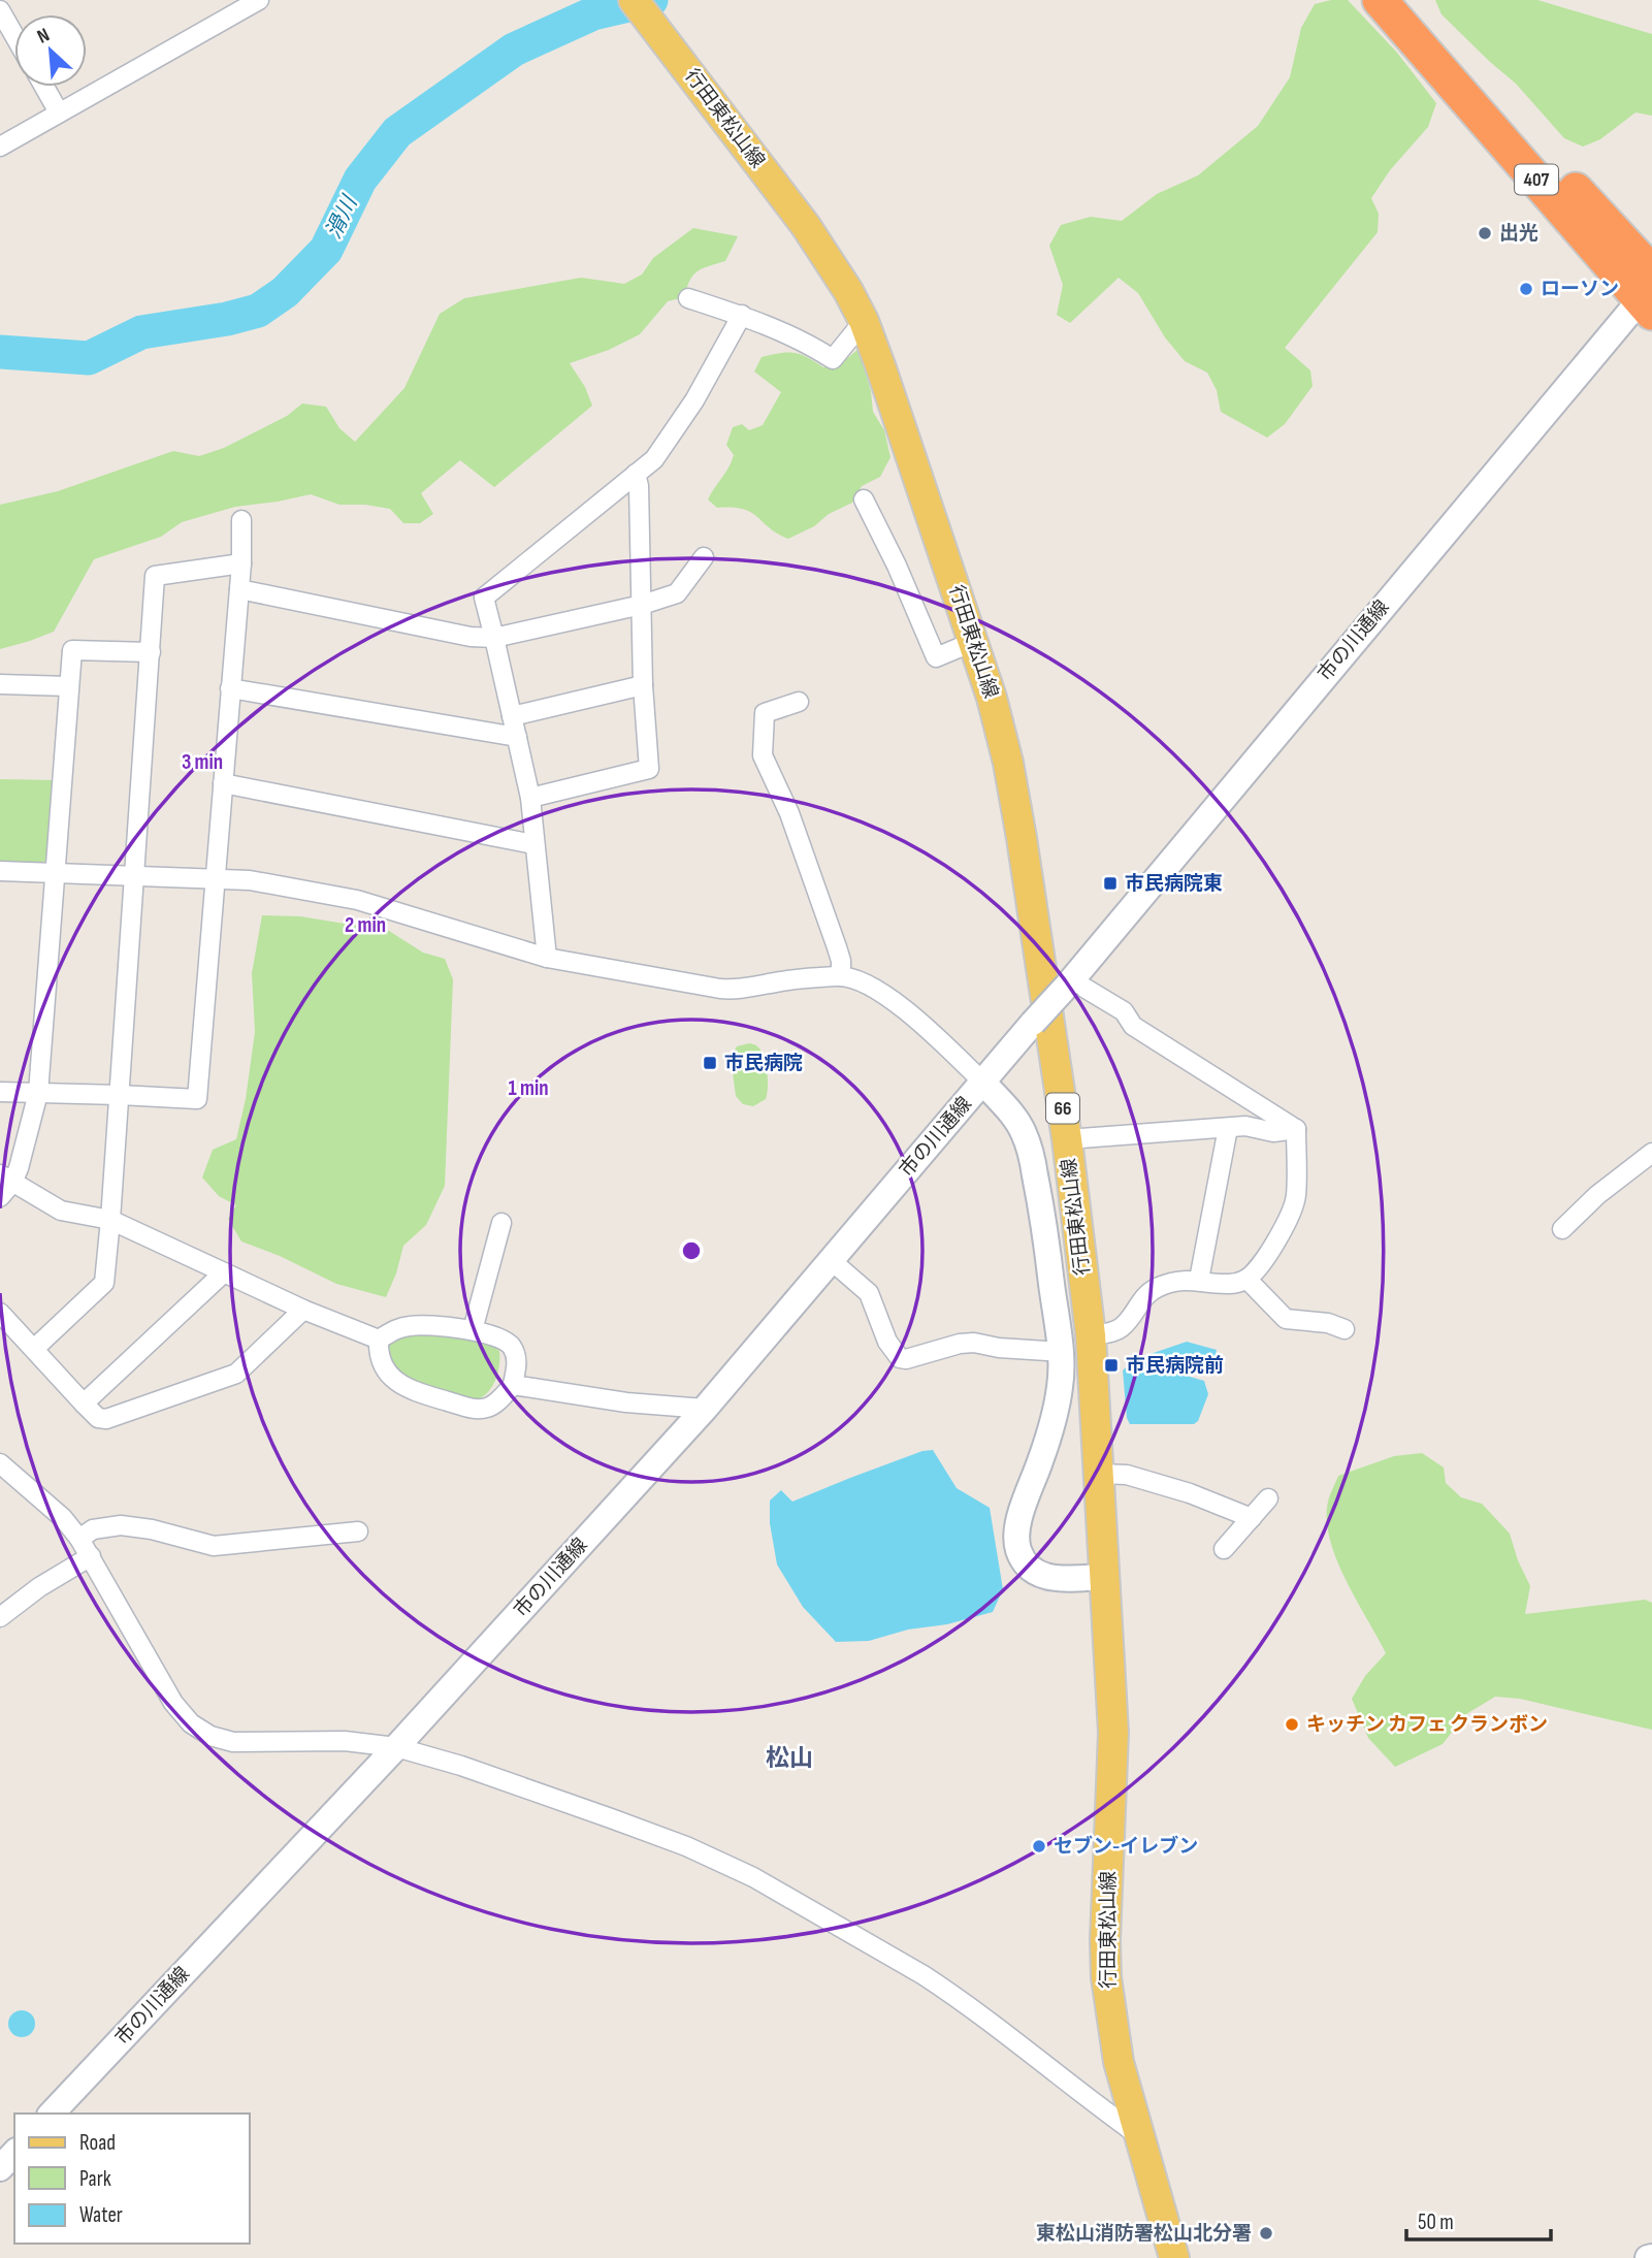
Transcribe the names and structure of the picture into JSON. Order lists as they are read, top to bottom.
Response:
{
  "streets": {
    "highway": ["407"],
    "main road": ["行田東松山線", "66"],
    "street": ["市の川通線"]
  },
  "crossings": [
    ["407", "市の川通線"]
  ],
  "districts": ["松山"],
  "water": ["滑川"],
  "places": {
    "other": [
      "出光",
      "ローソン",
      "キッチン カフェ クランボン",
      "セブン-イレブン",
      "東松山消防署松山北分署"
    ],
    "transit": ["市民病院東", "市民病院", "市民病院前"]
  },
  "legend": ["Road", "Park", "Water"],
  "scale_bar": "50 m",
  "north": "top left",
  "rings": ["3 min", "2 min", "1 min"]
}
